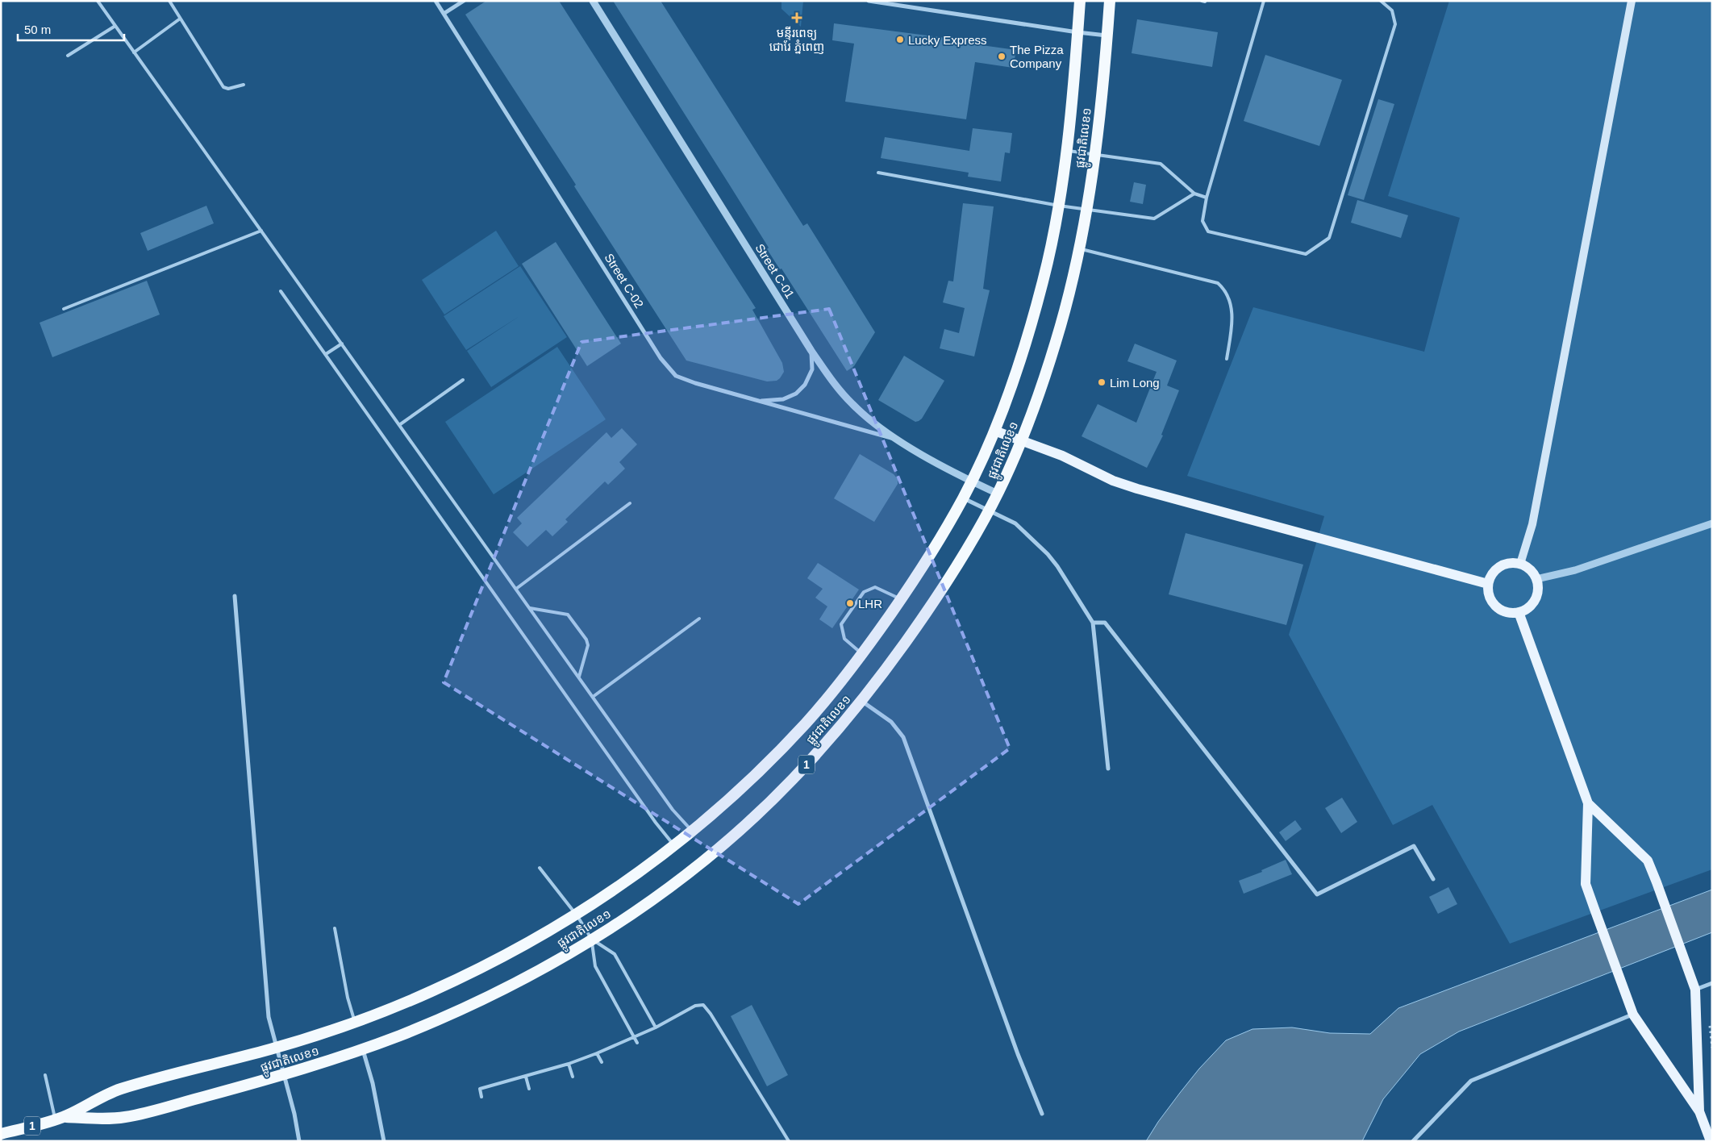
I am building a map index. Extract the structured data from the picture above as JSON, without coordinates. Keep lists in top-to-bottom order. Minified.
{"streets":{"highway":["ផ្លូវជាតិលេខ១","1"],"street":["Street C-01","Street C-02"]},"crossings":[["ផ្លូវជាតិលេខ១","Street C-01"],["Street C-01","Street C-02"]],"places":{"health":["មន្ទីរពេទ្យ ជោរែ ភ្នំពេញ"],"other":["Lucky Express","The Pizza Company","Lim Long","LHR"]},"scale_bar":"50 m"}
